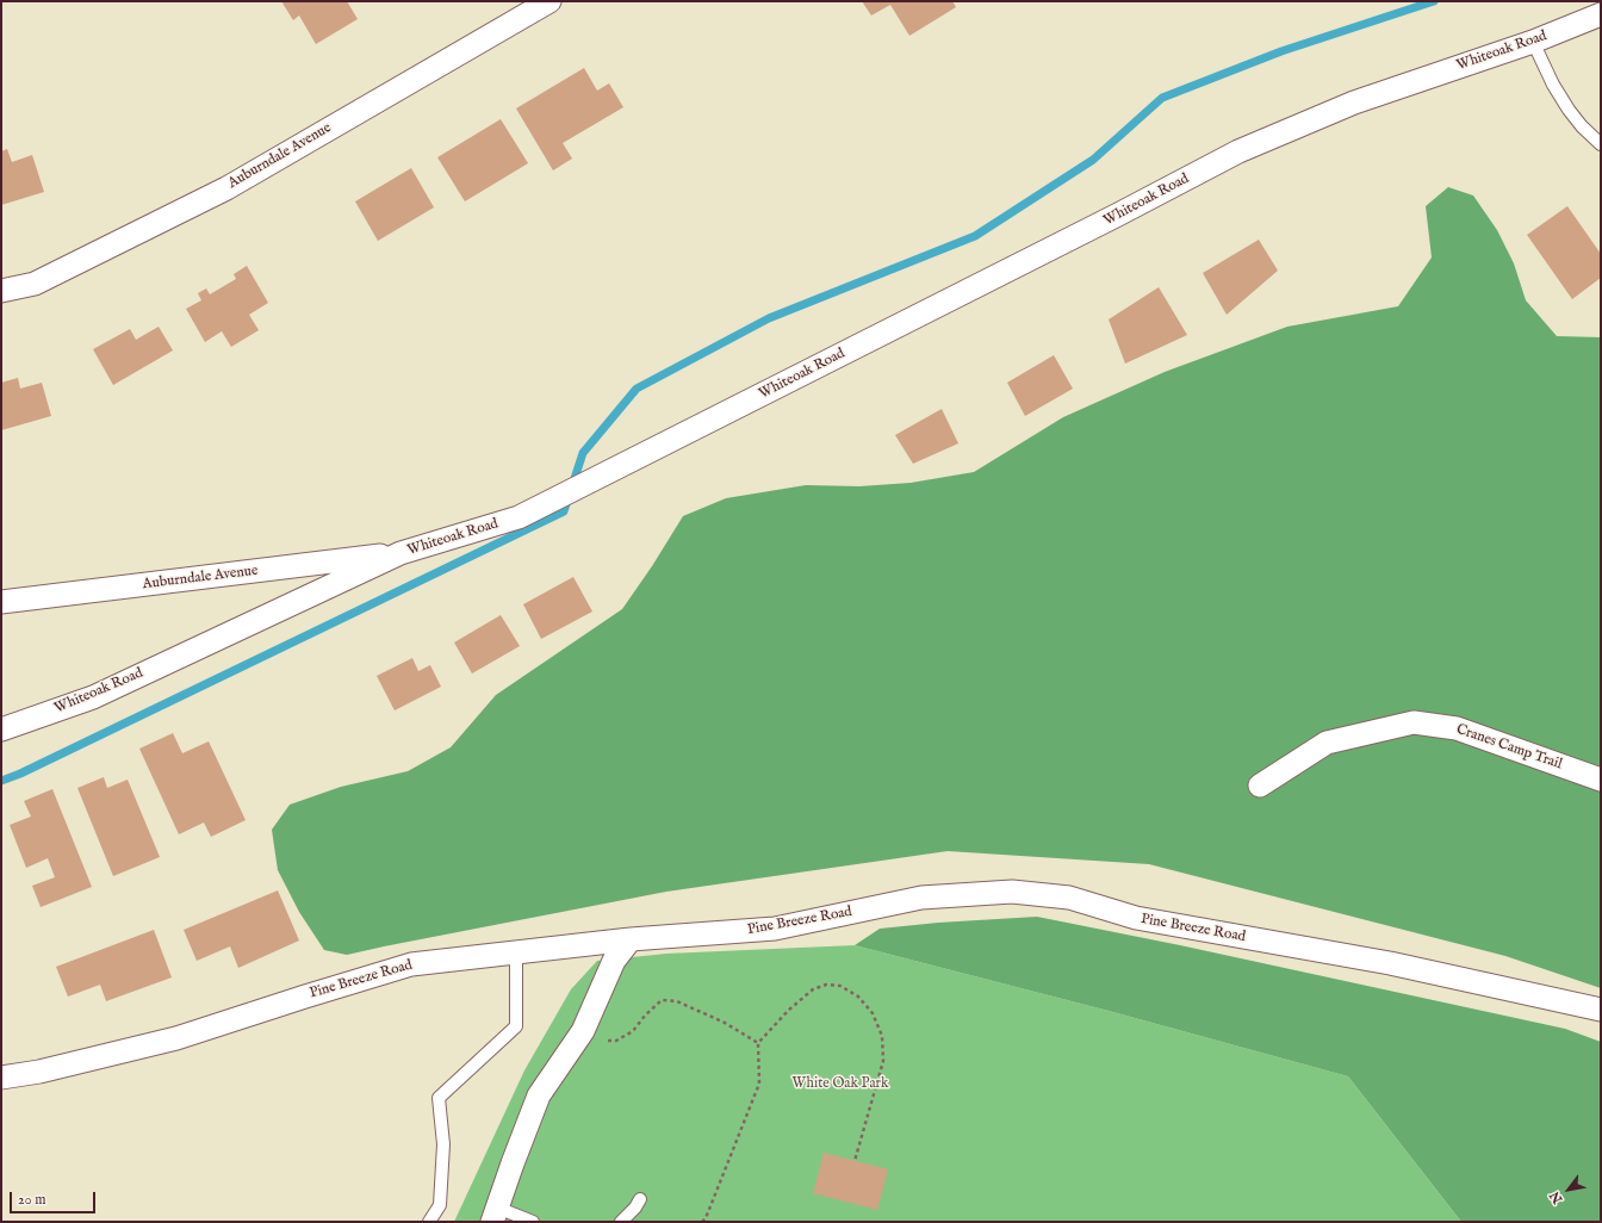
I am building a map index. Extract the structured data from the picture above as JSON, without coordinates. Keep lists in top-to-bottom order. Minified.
{"streets":{"street":["Whiteoak Road","Auburndale Avenue","Cranes Camp Trail","Pine Breeze Road"]},"crossings":[["Whiteoak Road","Auburndale Avenue"]],"parks":["White Oak Park"],"scale_bar":"20 m","north":"bottom left"}
